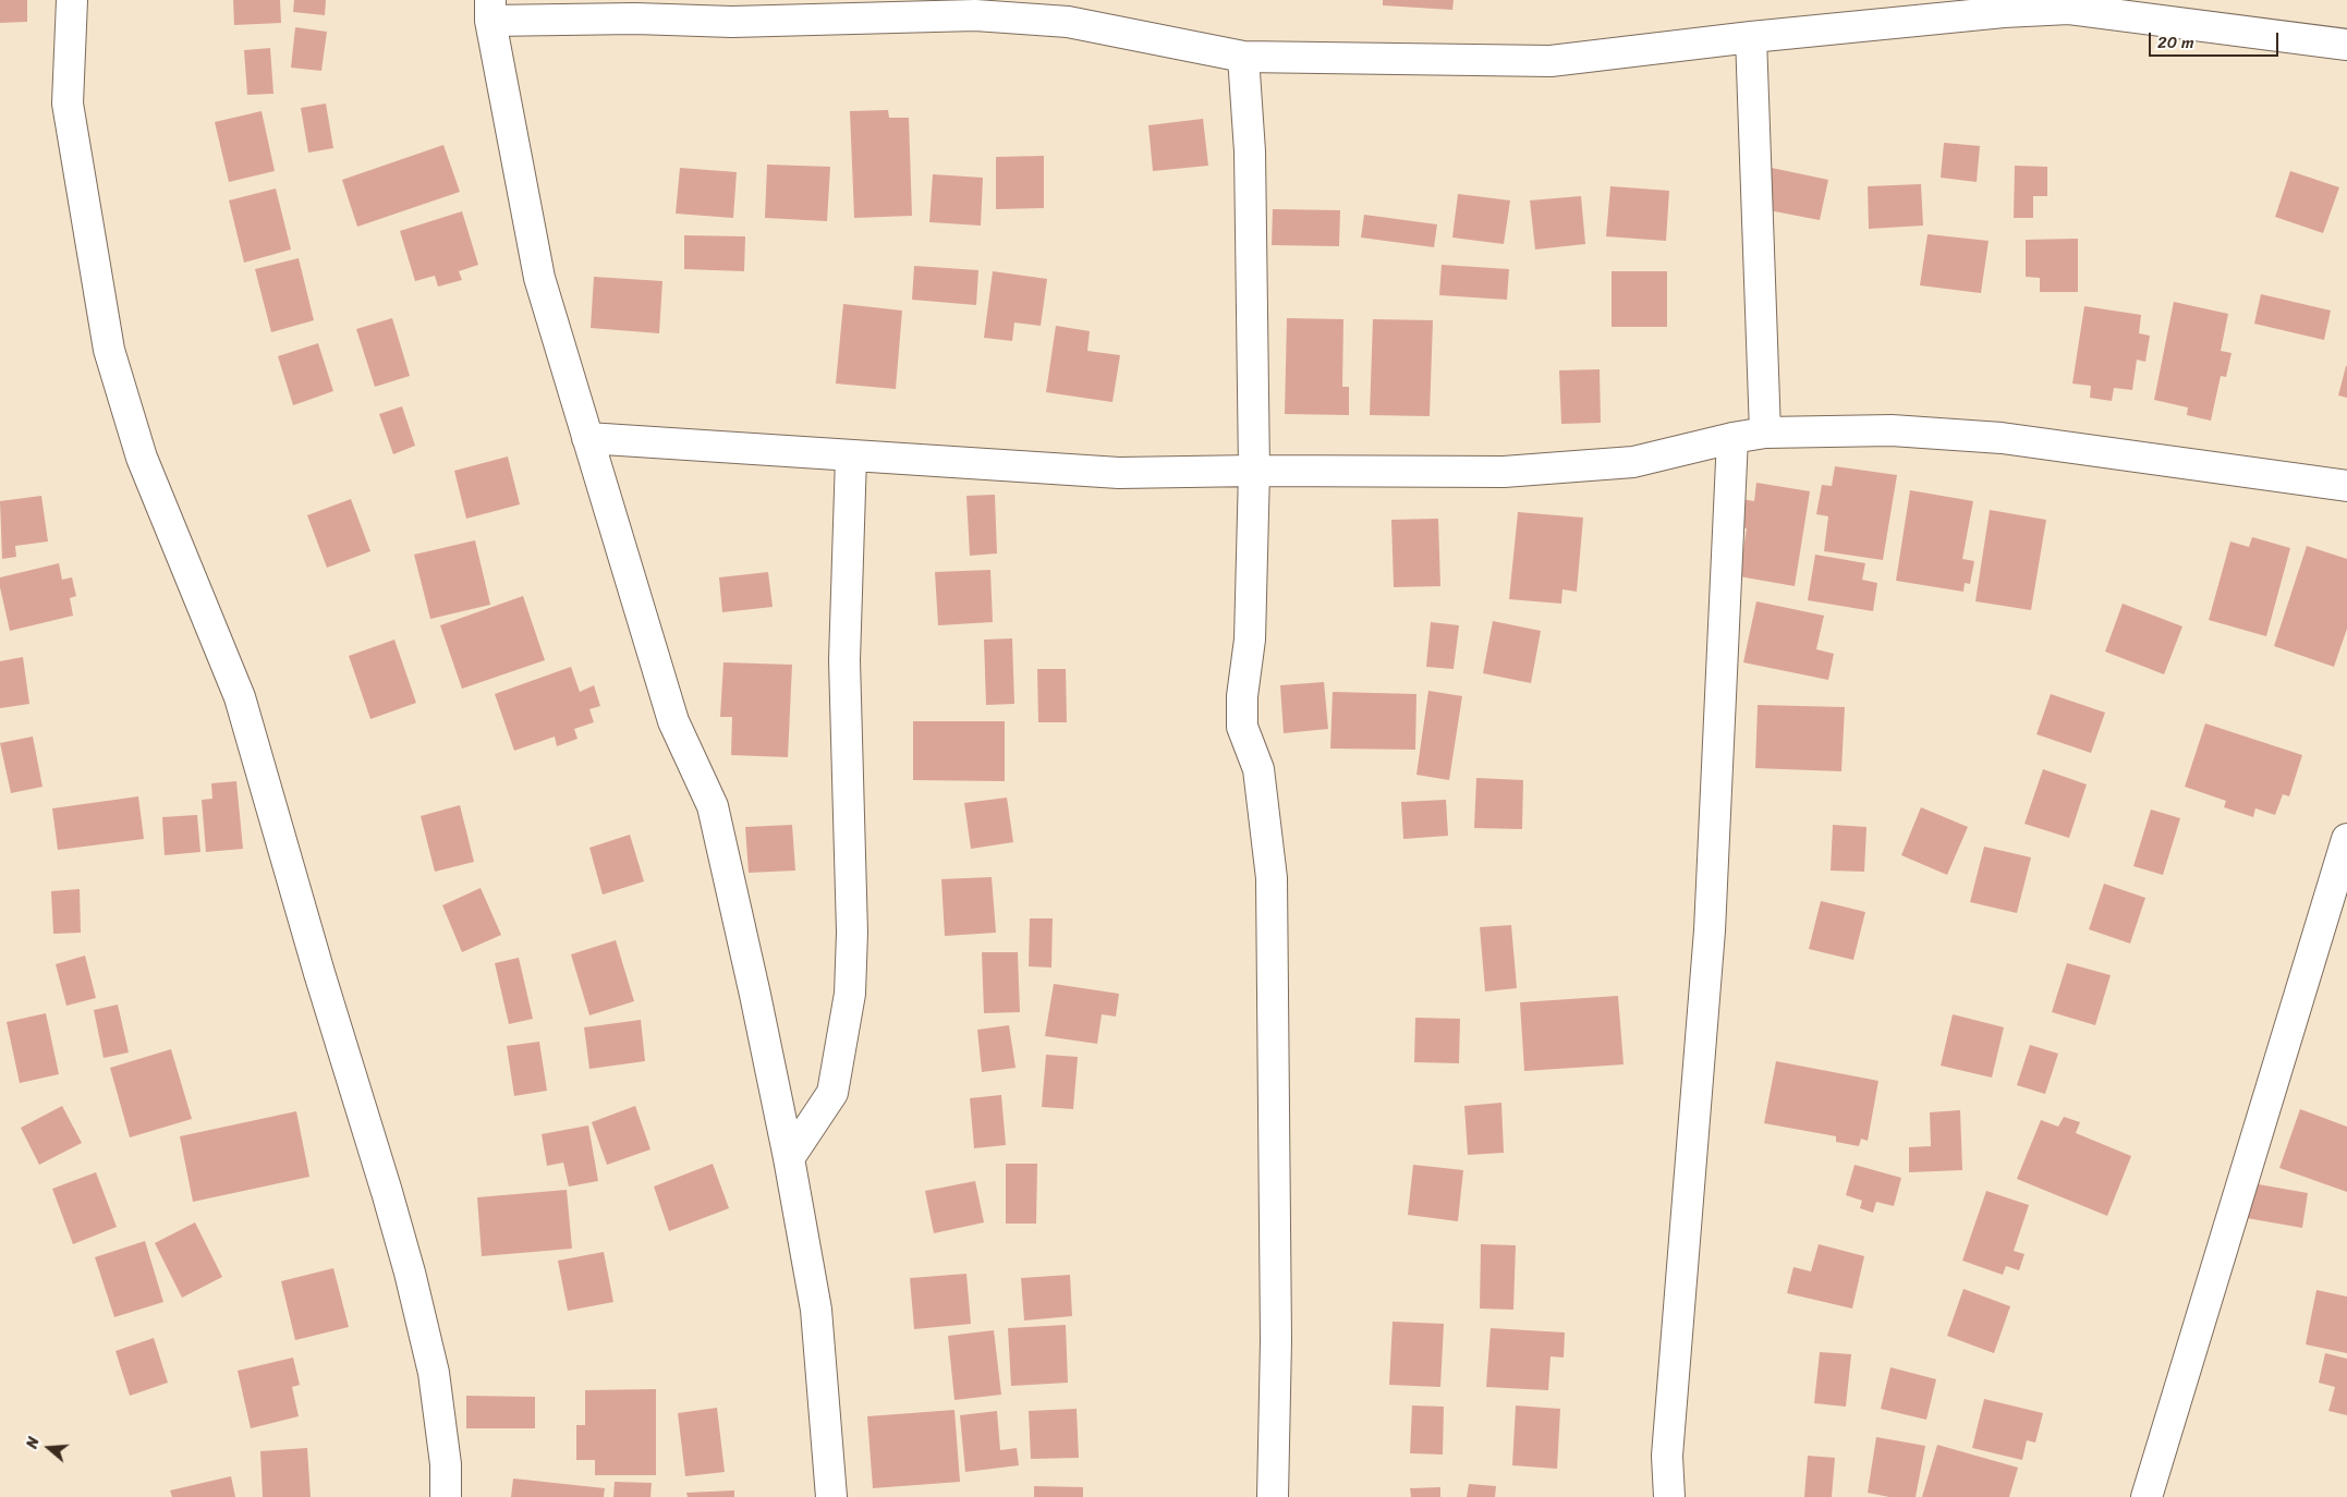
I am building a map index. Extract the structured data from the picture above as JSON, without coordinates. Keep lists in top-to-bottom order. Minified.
{"scale_bar":"20 m","north":"left"}
